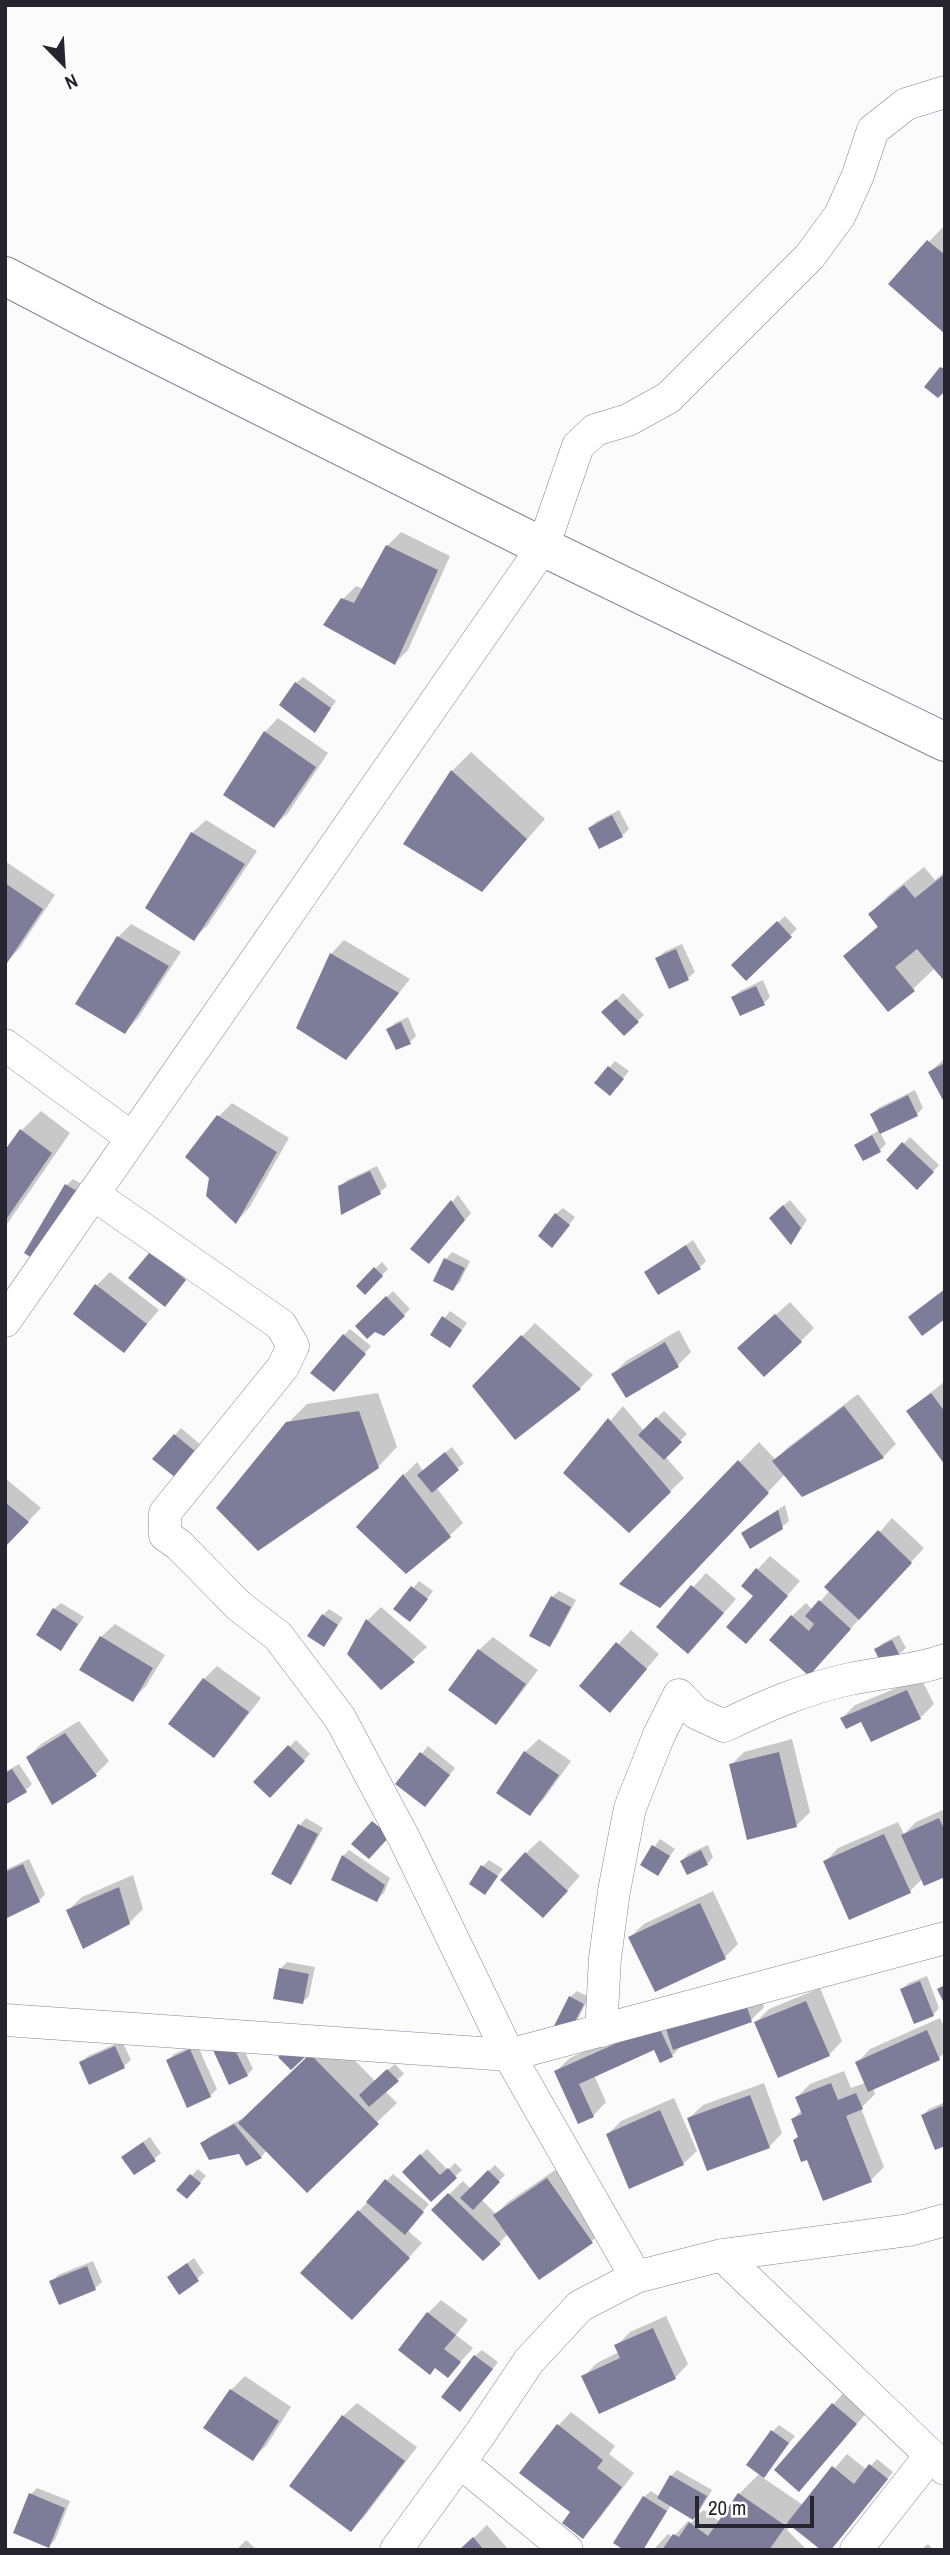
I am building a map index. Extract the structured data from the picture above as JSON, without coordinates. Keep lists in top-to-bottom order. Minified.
{"scale_bar":"20 m","north":"bottom right"}
